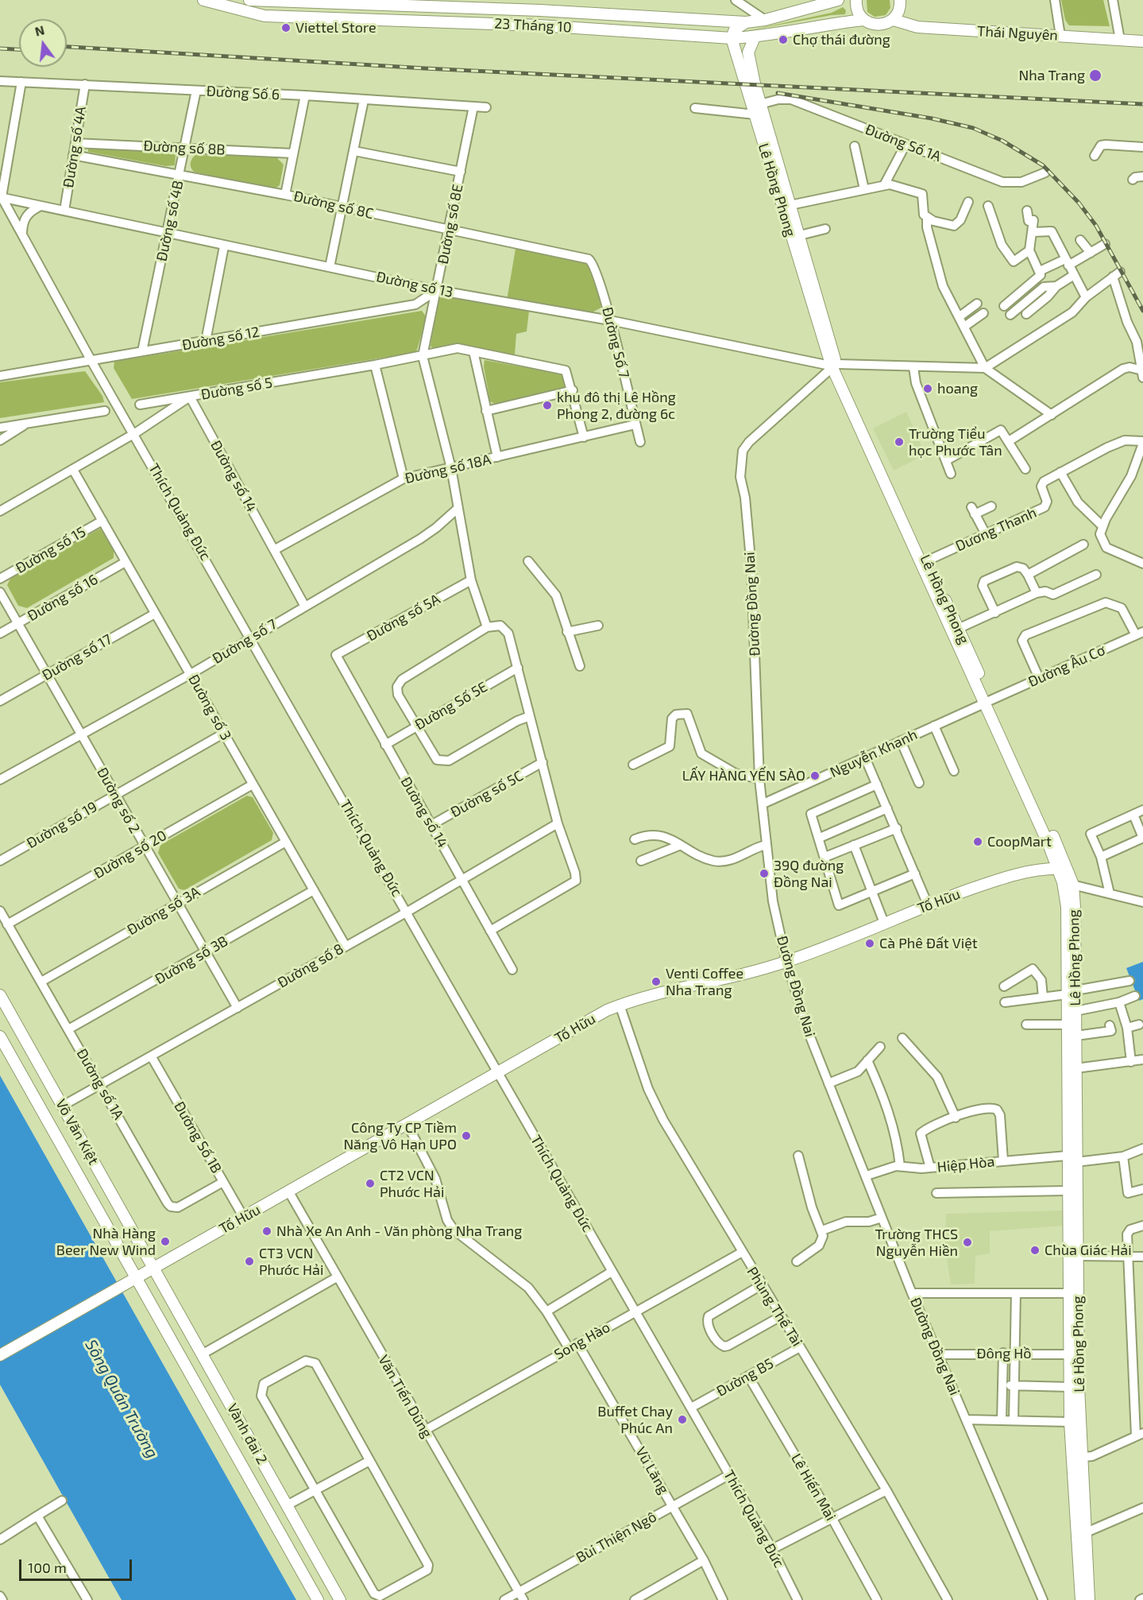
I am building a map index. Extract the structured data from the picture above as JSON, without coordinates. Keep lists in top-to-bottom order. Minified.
{"streets":{"main road":["23 Tháng 10","Thái Nguyên","Lê Hồng Phong","Tố Hữu","Võ Văn Kiệt","Vành đai 2"],"street":["Đường Số 6","Đường Số 1A","Đường số 4A","Đường số 8B","Đường số 8C","Đường số 4B","Đường số 8E","Đường số 13","Đường số 12","Đường Số 7","Đường số 5","Đường số 18A","Đường số 14","Thích Quảng Đức","Dương Thanh","Đường số 15","Đường số 16","Đường Đồng Nai","Đường số 5A","Đường số 7","Đường số 17","Đường Âu Cơ","Đường Số 5E","Đường số 3","Nguyễn Khanh","Đường số 5C","Đường số 2","Đường số 19","Đường số 20","Đường số 3A","Đường số 3B","Đường số 8","Đường số 1A","Đường Số 1B","Hiệp Hòa","Phùng Thế Tài","Song Hào","Đông Hồ","Đường B5","Văn Tiến Dũng","Vũ Lăng","Lê Hiến Mai","Bùi Thiện Ngô"]},"crossings":[["23 Tháng 10","Thái Nguyên"],["23 Tháng 10","Lê Hồng Phong"],["Đường Số 6","Đường số 4A"],["Đường Số 6","Đường số 4B"],["Đường Số 6","Đường số 8E"],["Đường Số 1A","Lê Hồng Phong"],["Đường số 4A","Đường số 8B"],["Đường số 4A","Đường số 8C"],["Đường số 4A","Đường số 13"],["Đường số 8B","Đường số 4B"],["Lê Hồng Phong","Đường số 13"],["Lê Hồng Phong","Dương Thanh"],["Lê Hồng Phong","Đường Đồng Nai"],["Lê Hồng Phong","Đường Âu Cơ"],["Lê Hồng Phong","Nguyễn Khanh"],["Lê Hồng Phong","Tố Hữu"],["Lê Hồng Phong","Hiệp Hòa"],["Lê Hồng Phong","Đông Hồ"],["Đường số 8C","Đường số 4B"],["Đường số 8C","Đường số 8E"],["Đường số 8C","Đường Số 7"],["Đường số 4B","Đường số 13"],["Đường số 4B","Đường số 12"],["Đường số 8E","Đường số 13"],["Đường số 8E","Đường số 12"],["Đường số 8E","Đường số 5"],["Đường số 8E","Đường số 18A"],["Đường số 8E","Đường số 5A"],["Đường số 8E","Đường số 7"],["Đường số 13","Đường số 12"],["Đường số 13","Đường Số 7"],["Đường số 13","Thích Quảng Đức"],["Đường số 13","Đường Đồng Nai"],["Đường số 12","Thích Quảng Đức"],["Đường Số 7","Đường số 18A"],["Đường số 5","Đường số 14"],["Đường số 5","Thích Quảng Đức"],["Đường số 5","Đường số 3"],["Đường số 18A","Đường số 14"],["Đường số 14","Đường số 5A"],["Đường số 14","Đường số 7"],["Đường số 14","Đường Số 5E"],["Đường số 14","Đường số 5C"],["Đường số 14","Đường số 8"],["Thích Quảng Đức","Đường số 7"],["Thích Quảng Đức","Tố Hữu"],["Thích Quảng Đức","Đường số 8"],["Thích Quảng Đức","Song Hào"],["Thích Quảng Đức","Đường B5"],["Thích Quảng Đức","Bùi Thiện Ngô"],["Đường số 15","Đường số 3"],["Đường số 16","Đường số 3"],["Đường số 16","Đường số 2"],["Đường Đồng Nai","Nguyễn Khanh"],["Đường Đồng Nai","Tố Hữu"],["Đường Đồng Nai","Hiệp Hòa"],["Đường Đồng Nai","Đông Hồ"],["Đường số 7","Đường số 3"],["Đường số 7","Đường số 2"],["Đường số 17","Đường số 3"],["Đường số 17","Đường số 2"],["Đường Âu Cơ","Nguyễn Khanh"],["Đường số 3","Đường số 19"],["Đường số 3","Đường số 20"],["Đường số 3","Đường số 3A"],["Đường số 3","Đường số 3B"],["Đường số 3","Đường số 8"],["Đường số 2","Đường số 19"],["Đường số 2","Đường số 20"],["Đường số 2","Đường số 3A"],["Đường số 2","Đường số 3B"],["Đường số 2","Đường số 8"],["Đường số 20","Đường số 1A"],["Tố Hữu","Võ Văn Kiệt"],["Tố Hữu","Đường Số 1B"],["Tố Hữu","Phùng Thế Tài"],["Tố Hữu","Văn Tiến Dũng"],["Tố Hữu","Vành đai 2"],["Đường số 3A","Đường số 1A"],["Đường số 3B","Đường số 1A"],["Đường số 8","Đường số 1A"],["Đường số 8","Võ Văn Kiệt"],["Đường số 8","Đường Số 1B"],["Đường số 1A","Đường Số 1B"],["Võ Văn Kiệt","Vành đai 2"],["Phùng Thế Tài","Song Hào"],["Phùng Thế Tài","Đường B5"],["Song Hào","Văn Tiến Dũng"],["Song Hào","Vũ Lăng"],["Đường B5","Lê Hiến Mai"],["Văn Tiến Dũng","Bùi Thiện Ngô"],["Vũ Lăng","Bùi Thiện Ngô"]],"water":["Sông Quán Trường"],"places":["Viettel Store","Chợ thái đường","Nha Trang","hoang","khu đô thị Lê Hồng Phong 2, đường 6c","Trường Tiểu học Phước Tân","LẤY HÀNG YẾN SÀO","CoopMart","39Q đường Đồng Nai","Cà Phê Đất Việt","Venti Coffee Nha Trang","Công Ty CP Tiềm Năng Vô Hạn UPO","CT2 VCN Phước Hải","Nhà Xe An Anh - Văn phòng Nha Trang","Nhà Hàng Beer New Wind","Trường THCS Nguyễn Hiền","Chùa Giác Hải","CT3 VCN Phước Hải","Buffet Chay Phúc An"],"scale_bar":"100 m","north":"top"}
